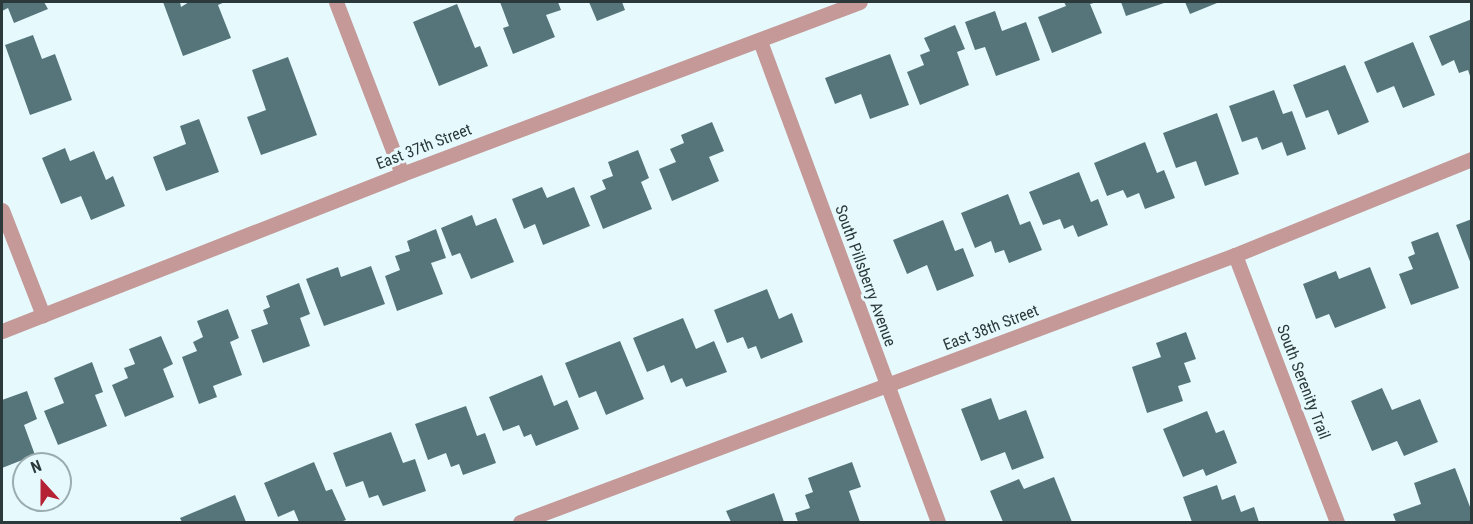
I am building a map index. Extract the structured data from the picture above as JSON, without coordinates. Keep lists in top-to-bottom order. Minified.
{"streets":{"street":["East 37th Street","South Pillsberry Avenue","East 38th Street","South Serenity Trail"]},"crossings":[["East 37th Street","South Pillsberry Avenue"],["South Pillsberry Avenue","East 38th Street"],["East 38th Street","South Serenity Trail"]],"north":"top"}
